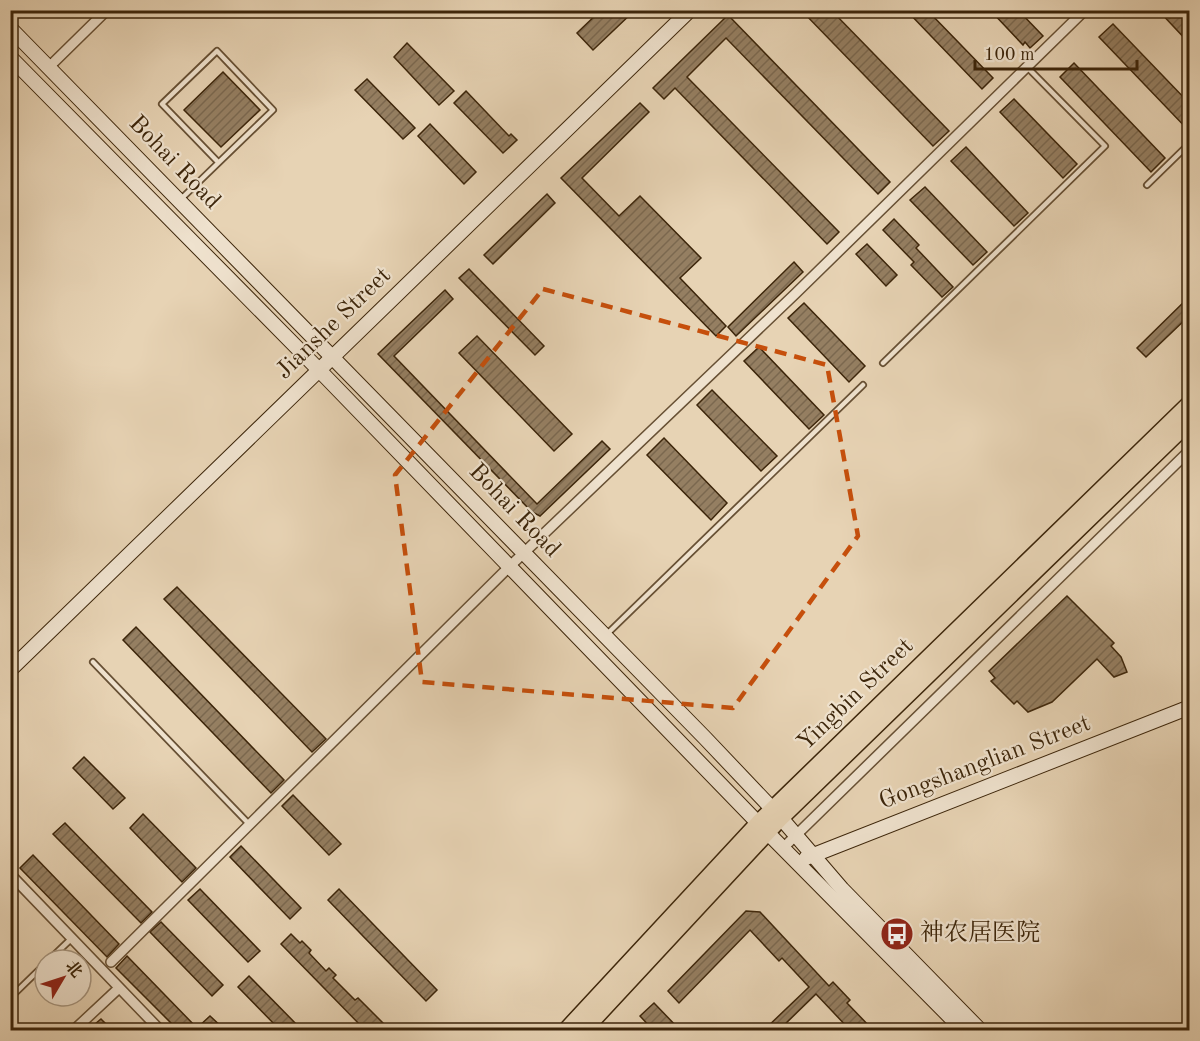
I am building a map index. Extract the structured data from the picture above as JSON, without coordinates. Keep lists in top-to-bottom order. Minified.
{"streets":{"main road":["Bohai Road","Jianshe Street","Yingbin Street","Gongshanglian Street"]},"crossings":[["Bohai Road","Jianshe Street"],["Bohai Road","Yingbin Street"],["Bohai Road","Gongshanglian Street"]],"places":{"bus stop":["神农居医院"]},"scale_bar":"100 m","north":"top right"}
